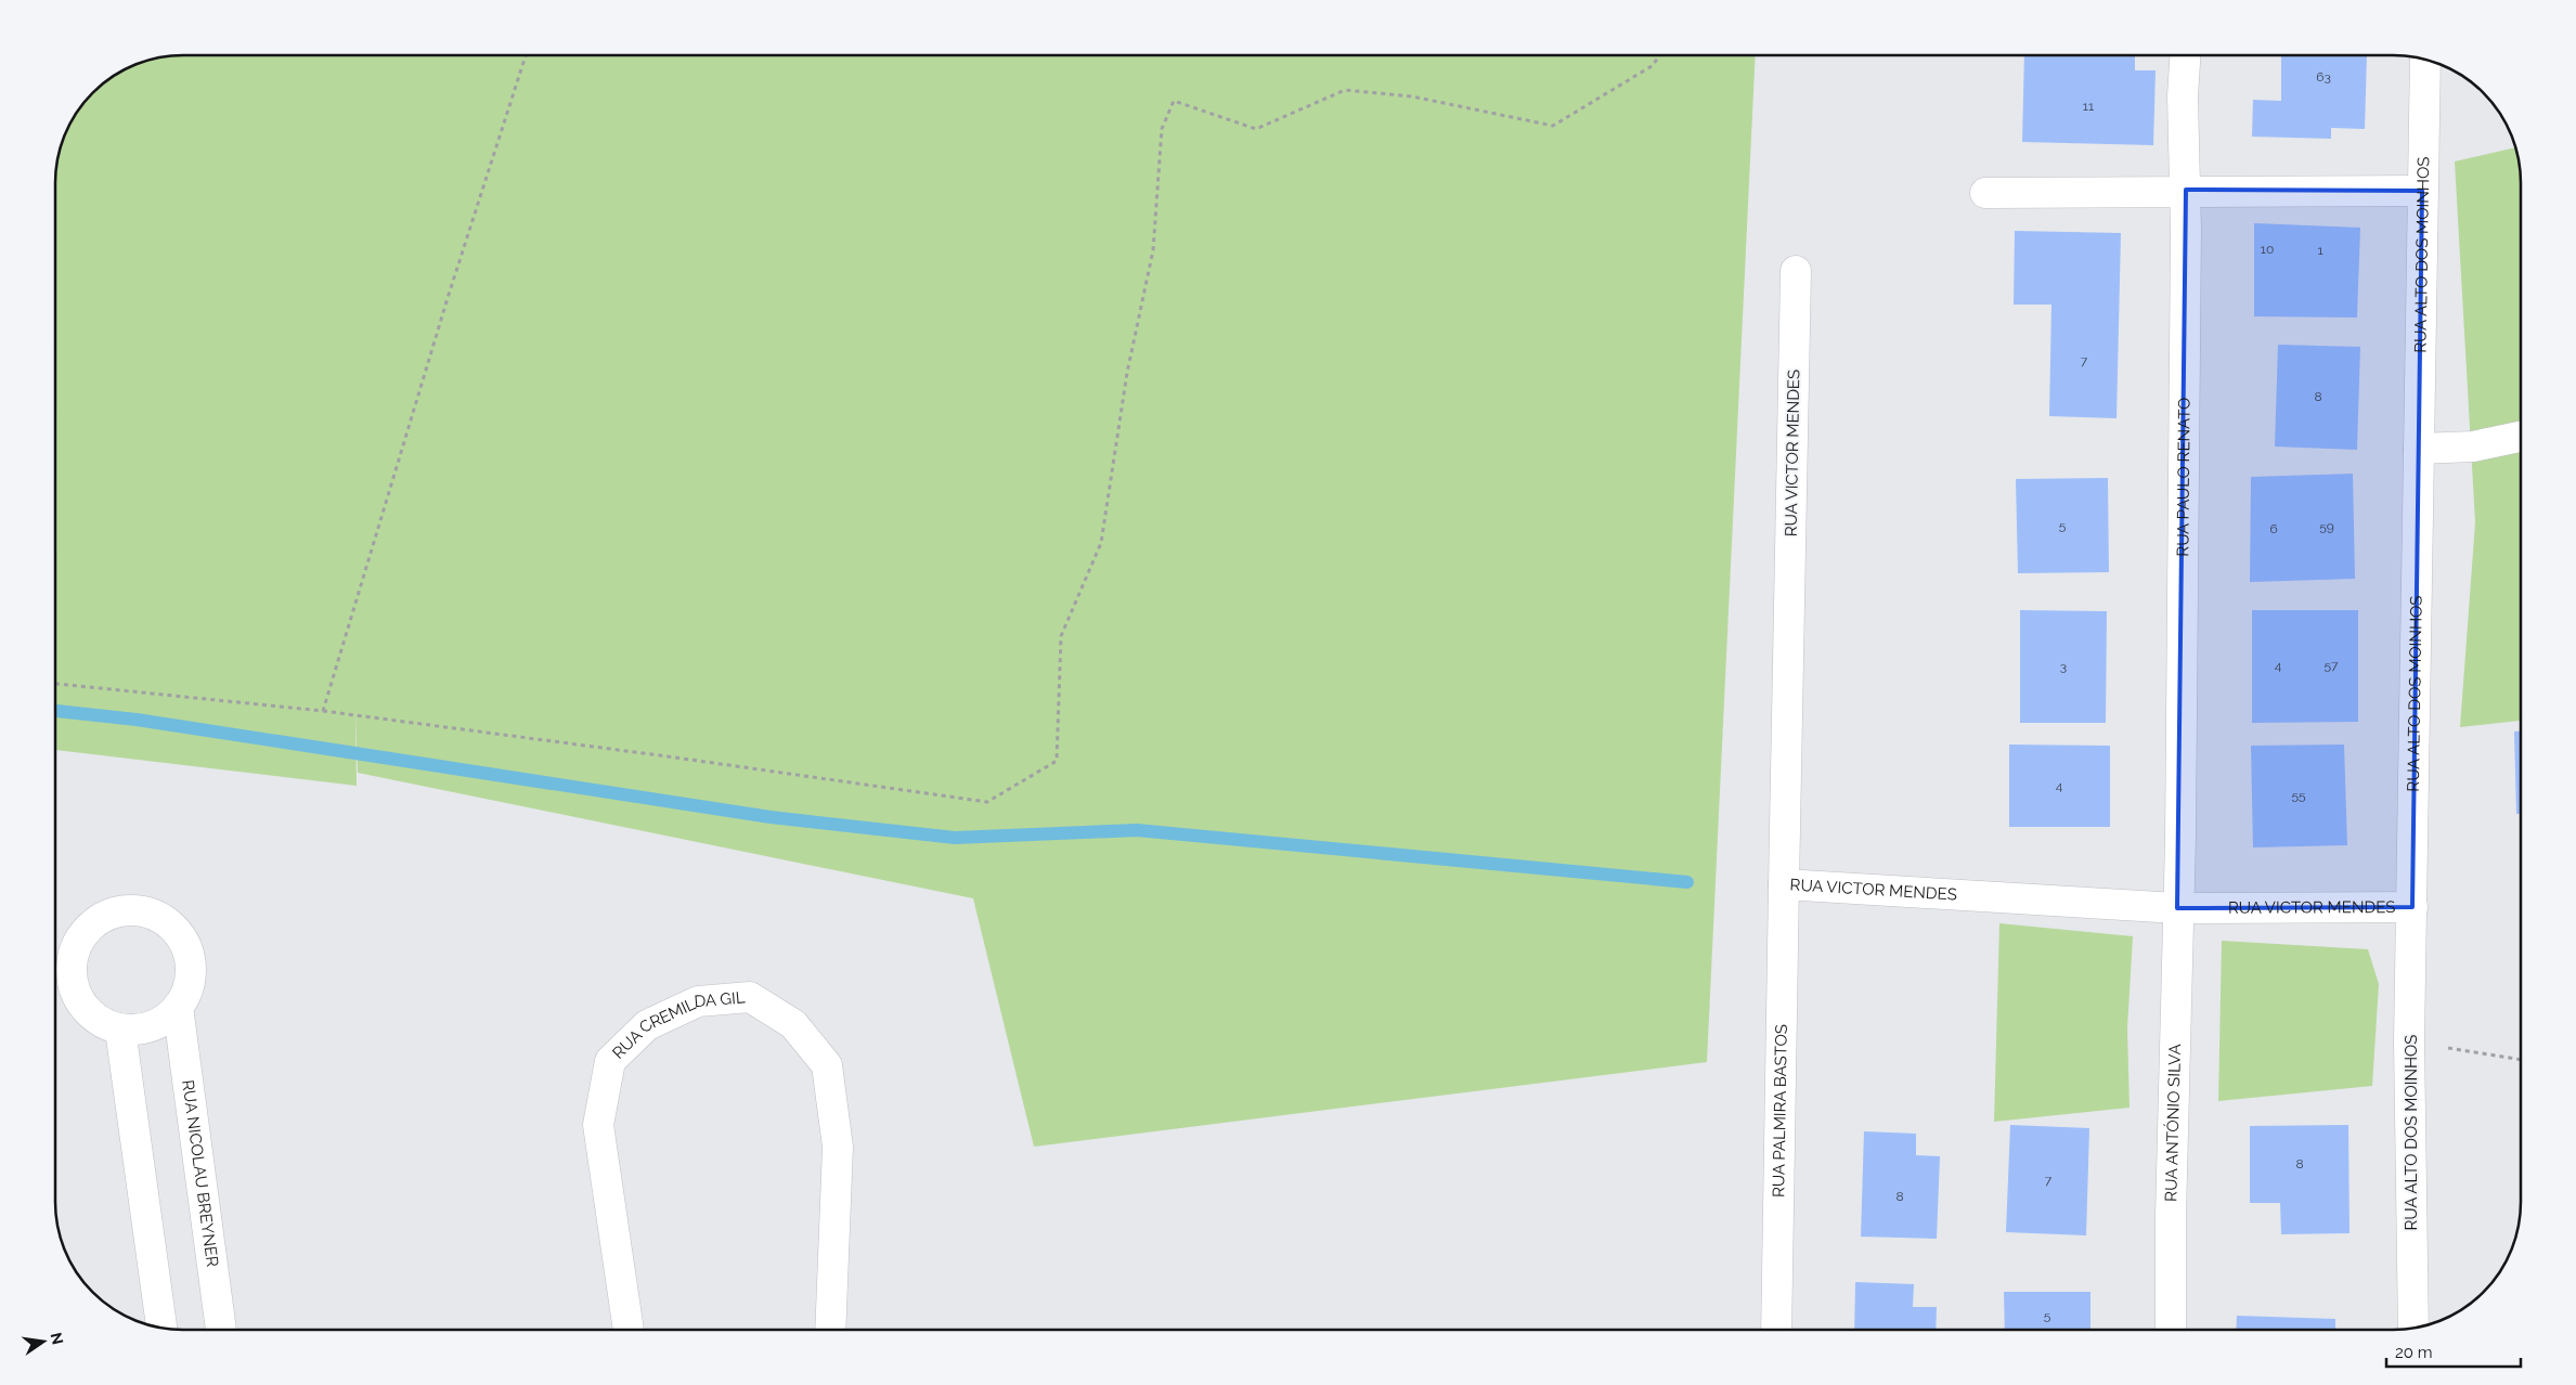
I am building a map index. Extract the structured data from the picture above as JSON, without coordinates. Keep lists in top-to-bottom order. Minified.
{"streets":{"street":["RUA ALTO DOS MOINHOS","RUA VICTOR MENDES","RUA PAULO RENATO","RUA CREMILDA GIL","RUA PALMIRA BASTOS","RUA ANTÓNIO SILVA","RUA NICOLAU BREYNER"]},"crossings":[["RUA ALTO DOS MOINHOS","RUA VICTOR MENDES"],["RUA VICTOR MENDES","RUA PAULO RENATO"],["RUA VICTOR MENDES","RUA PALMIRA BASTOS"],["RUA VICTOR MENDES","RUA ANTÓNIO SILVA"],["RUA PAULO RENATO","RUA ANTÓNIO SILVA"]],"house_numbers":["63","11","10","1","7","8","5","59","6","4","57","3","4","55","8","7","8","5"],"scale_bar":"20 m","north":"right"}
